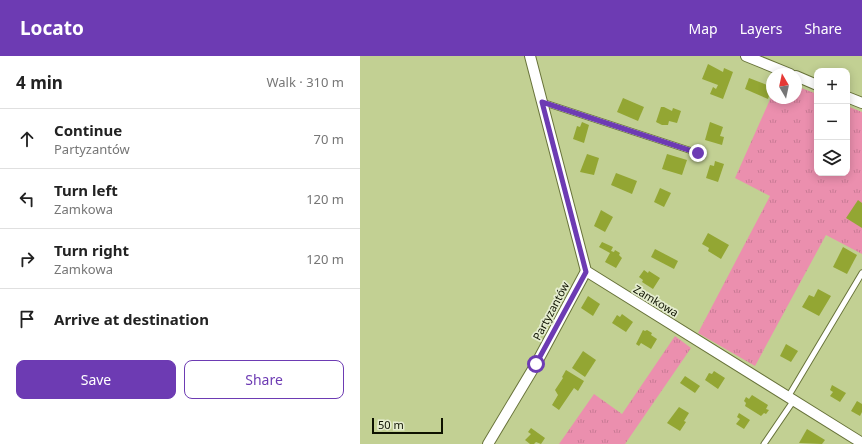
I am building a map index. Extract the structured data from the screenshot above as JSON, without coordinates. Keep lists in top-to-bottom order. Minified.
{"streets":{"street":["Zamkowa","Partyzantów"]},"crossings":[["Zamkowa","Partyzantów"]],"scale_bar":"50 m","north":"top","page":{"header":"Locato","nav":["Map","Layers","Share"],"heading":["4 min","Walk · 310 m"],"map_buttons":["+","−"],"list":[["Continue","Partyzantów","70 m"],["Turn left","Zamkowa","120 m"],["Turn right","Zamkowa","120 m"],"Arrive at destination"],"buttons":["Save","Share"],"scale":"50 m"}}
